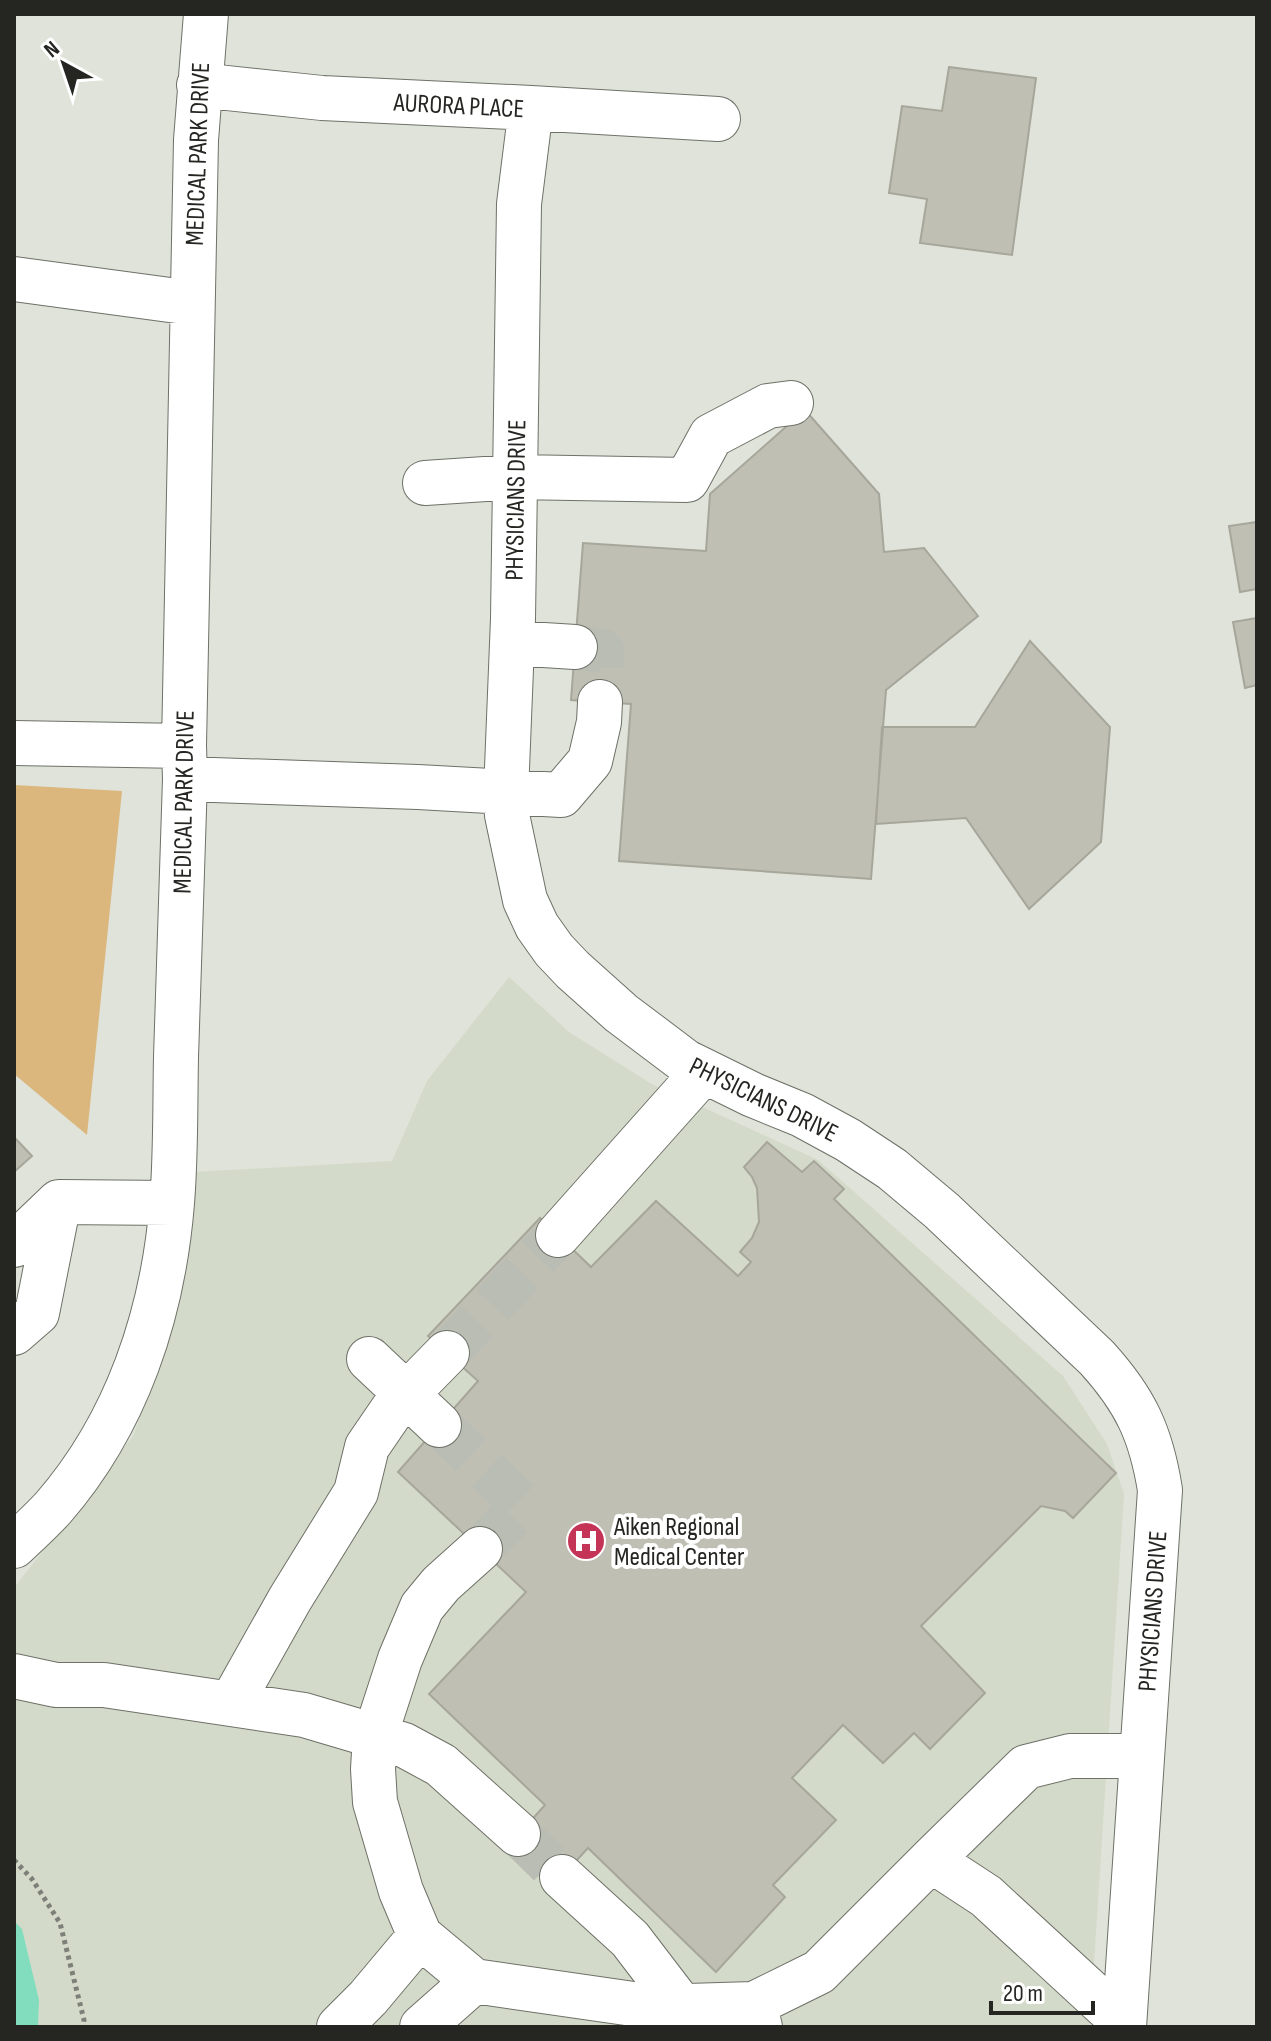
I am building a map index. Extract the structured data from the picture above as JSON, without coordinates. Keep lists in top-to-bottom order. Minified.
{"streets":{"street":["AURORA PLACE","MEDICAL PARK DRIVE","PHYSICIANS DRIVE"]},"crossings":[["AURORA PLACE","MEDICAL PARK DRIVE"],["AURORA PLACE","PHYSICIANS DRIVE"]],"places":{"hospital":["Aiken Regional Medical Center"]},"scale_bar":"20 m","north":"top left"}
